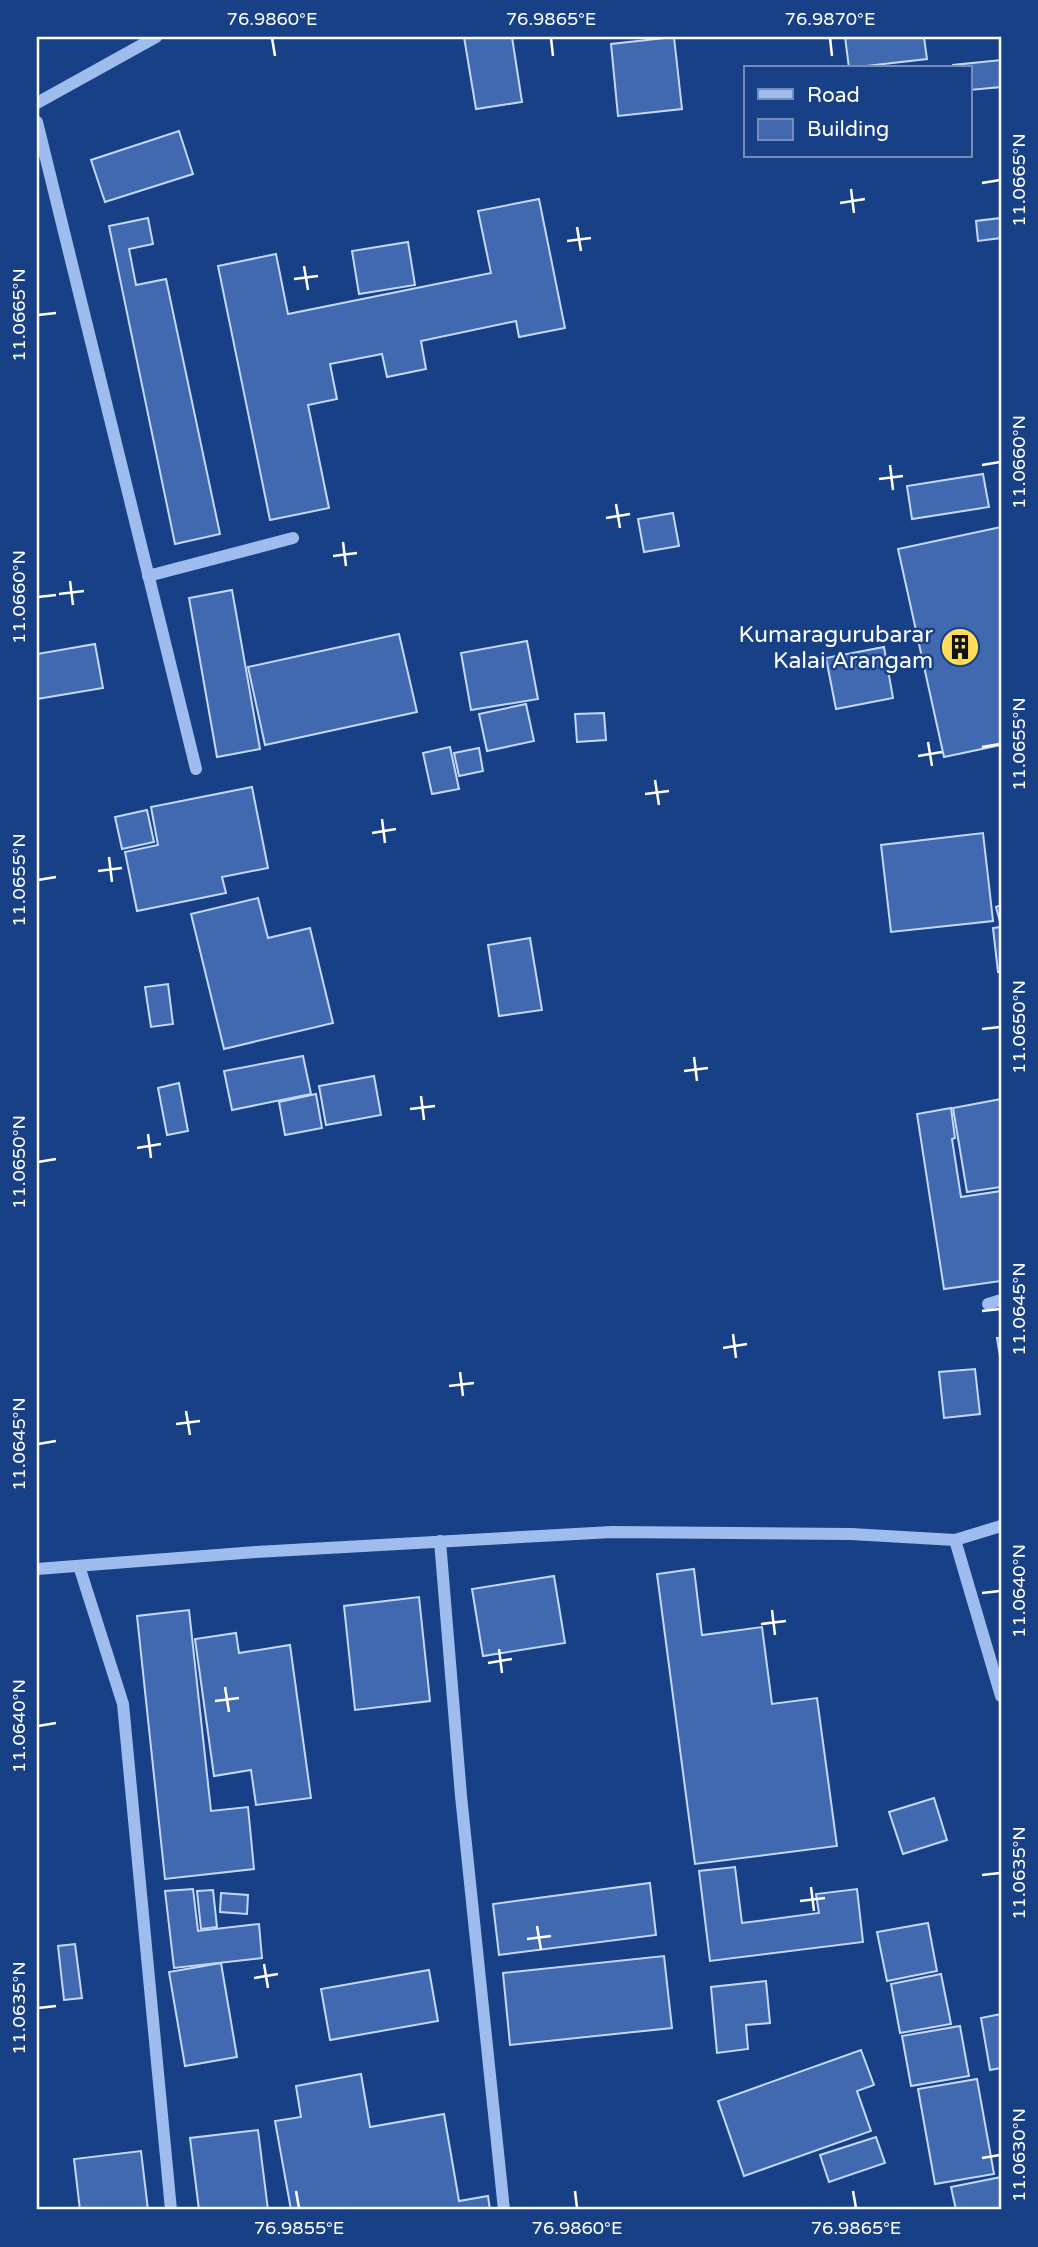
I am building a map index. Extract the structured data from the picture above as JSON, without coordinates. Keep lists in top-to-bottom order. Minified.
{"places":{"building":["Kumaragurubarar Kalai Arangam"]},"legend":["Road","Building"],"coordinates":["76.9860°E","76.9865°E","76.9870°E","11.0665°N","11.0660°N","11.0655°N","11.0650°N","11.0645°N","11.0640°N","11.0635°N","11.0630°N","76.9855°E"]}
